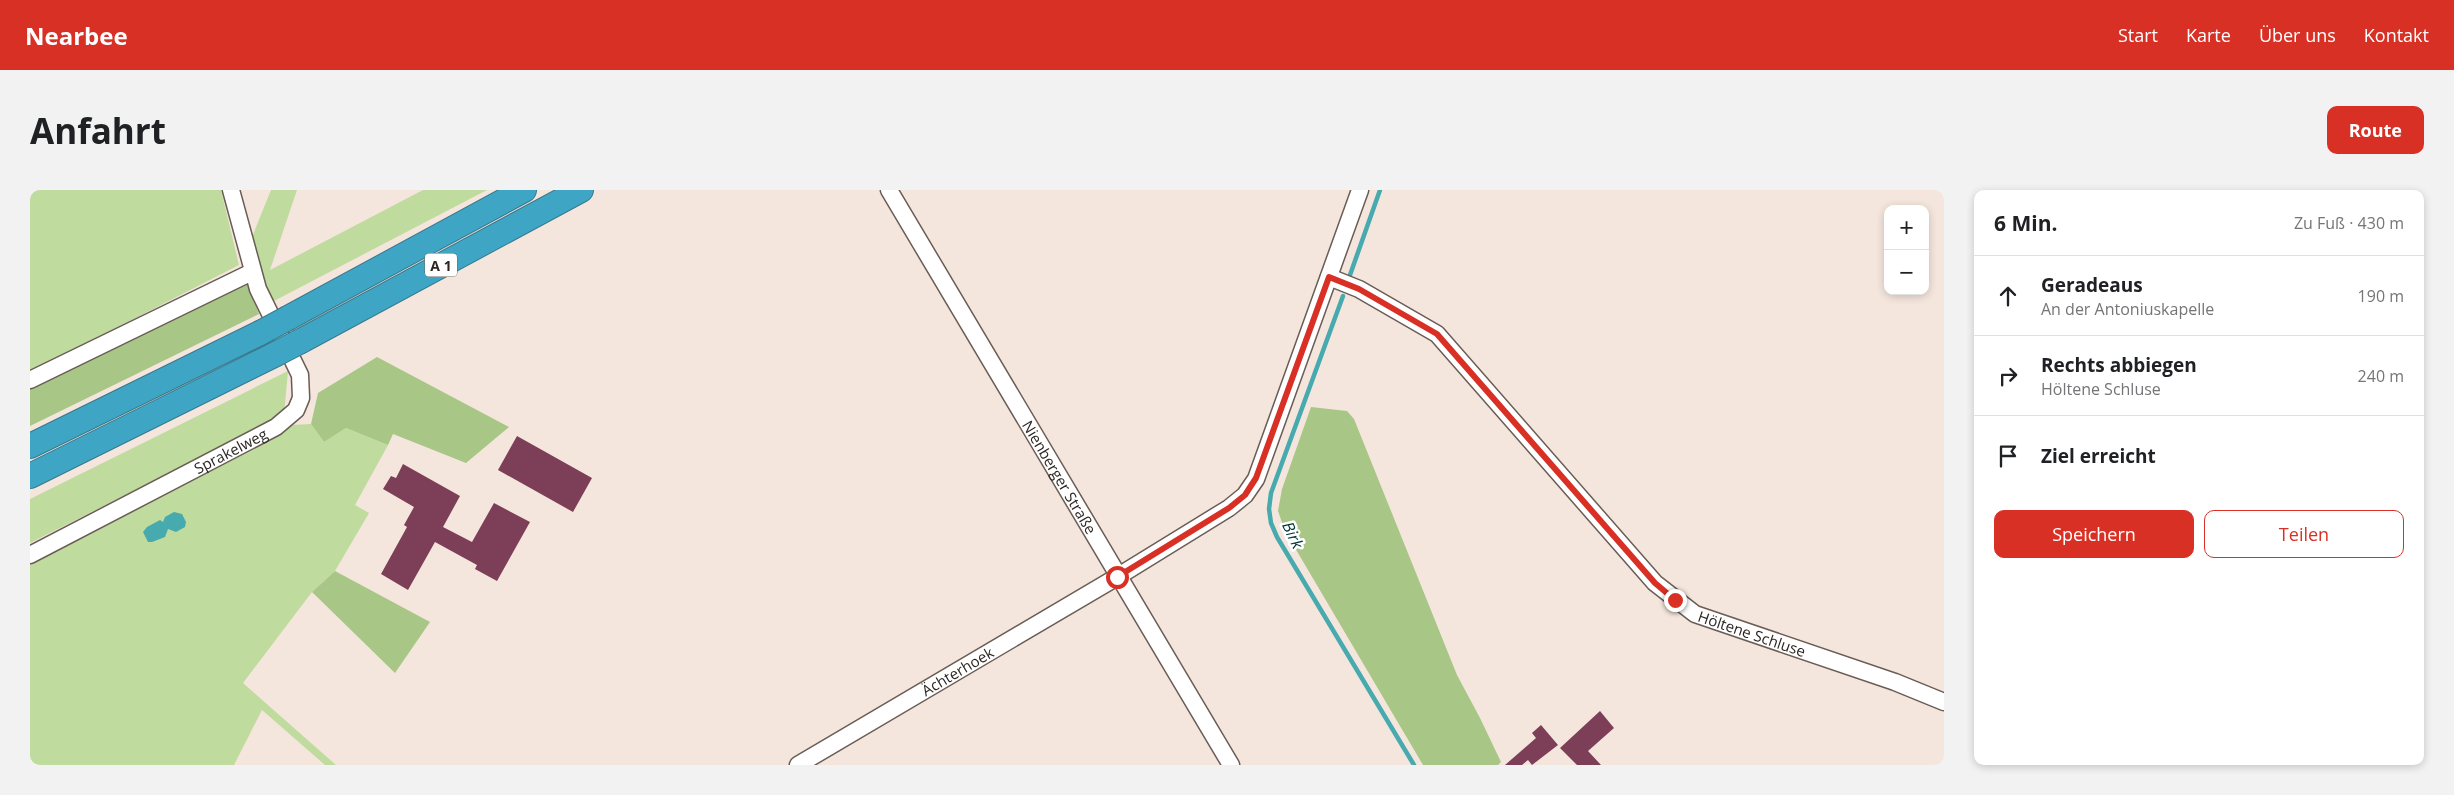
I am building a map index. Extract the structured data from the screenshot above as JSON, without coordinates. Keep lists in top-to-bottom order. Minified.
{"streets":{"highway":["A 1"],"street":["Sprakelweg","Nienberger Straße","Höltene Schluse","Ächterhoek"]},"crossings":[["Nienberger Straße","Ächterhoek"],["Höltene Schluse","Ächterhoek"]],"water":["Birk"],"page":{"header":"Nearbee","nav":["Start","Karte","Über uns","Kontakt"],"buttons":["Route",["Speichern","Teilen"]],"title":"Anfahrt","heading":["6 Min.","Zu Fuß · 430 m"],"map_buttons":["+","−"],"list":[["Geradeaus","An der Antoniuskapelle","190 m"],["Rechts abbiegen","Höltene Schluse","240 m"],"Ziel erreicht"]}}
